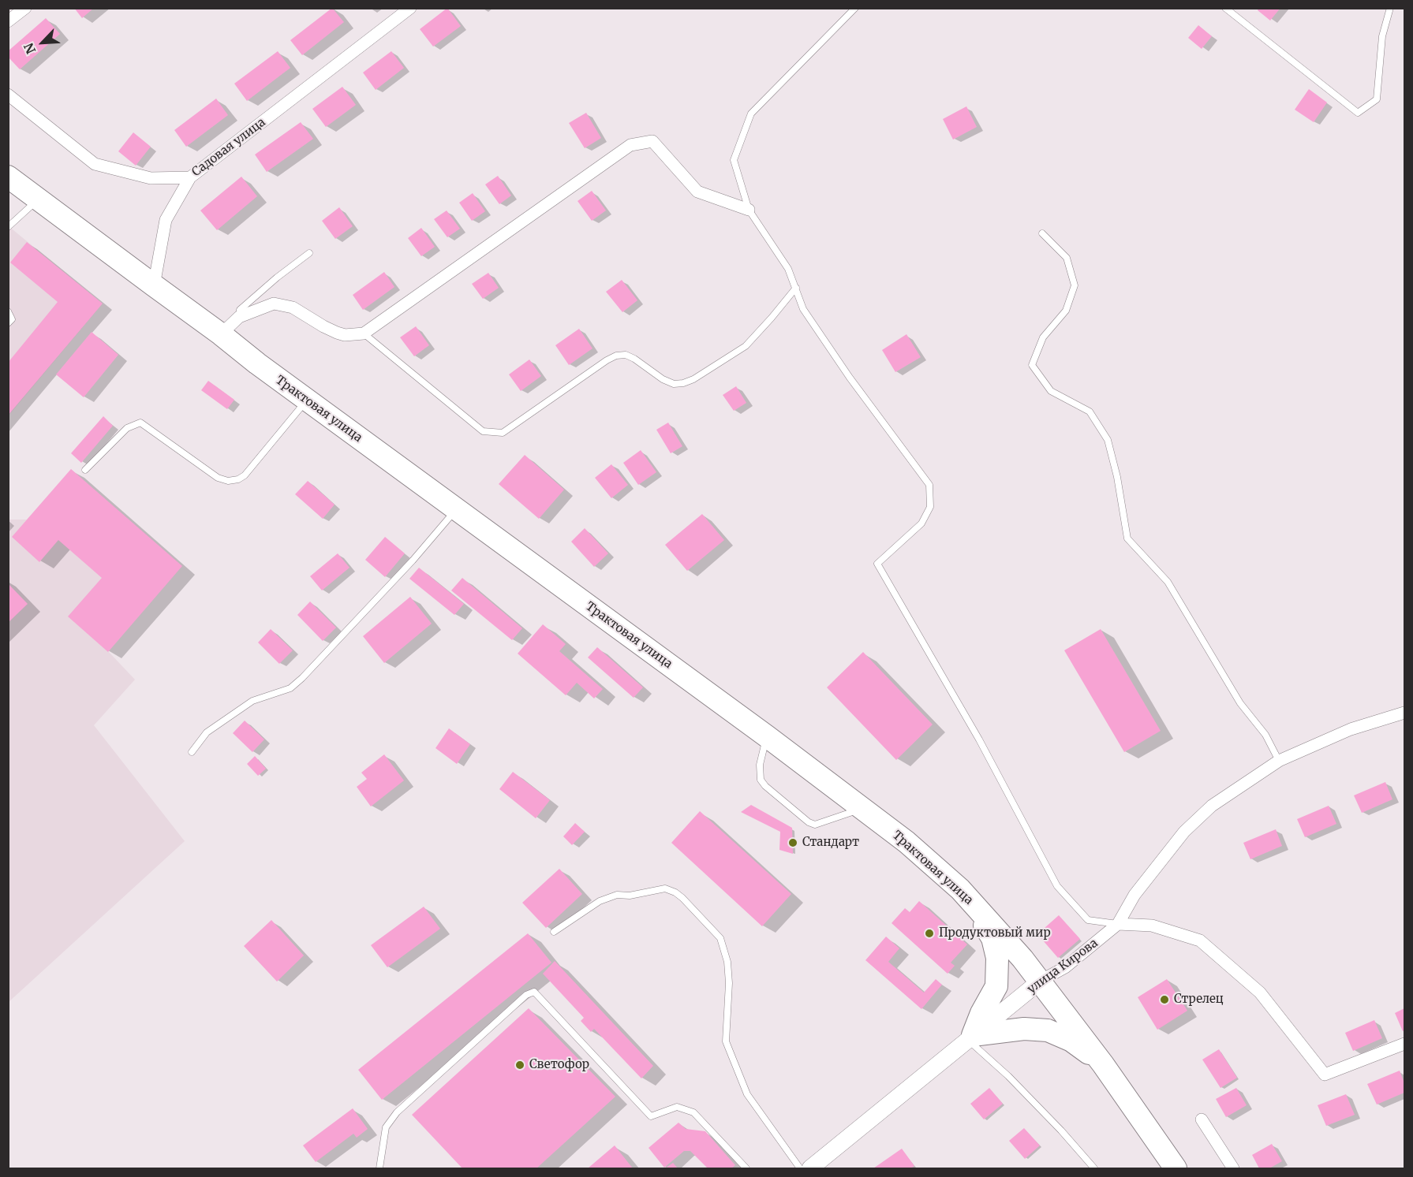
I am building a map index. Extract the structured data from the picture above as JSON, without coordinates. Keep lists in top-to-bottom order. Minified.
{"streets":{"highway":["Трактовая улица"],"street":["Садовая улица","улица Кирова"]},"crossings":[["Трактовая улица","улица Кирова"]],"places":["Стандарт","Продуктовый мир","Стрелец","Светофор"],"north":"bottom left"}
